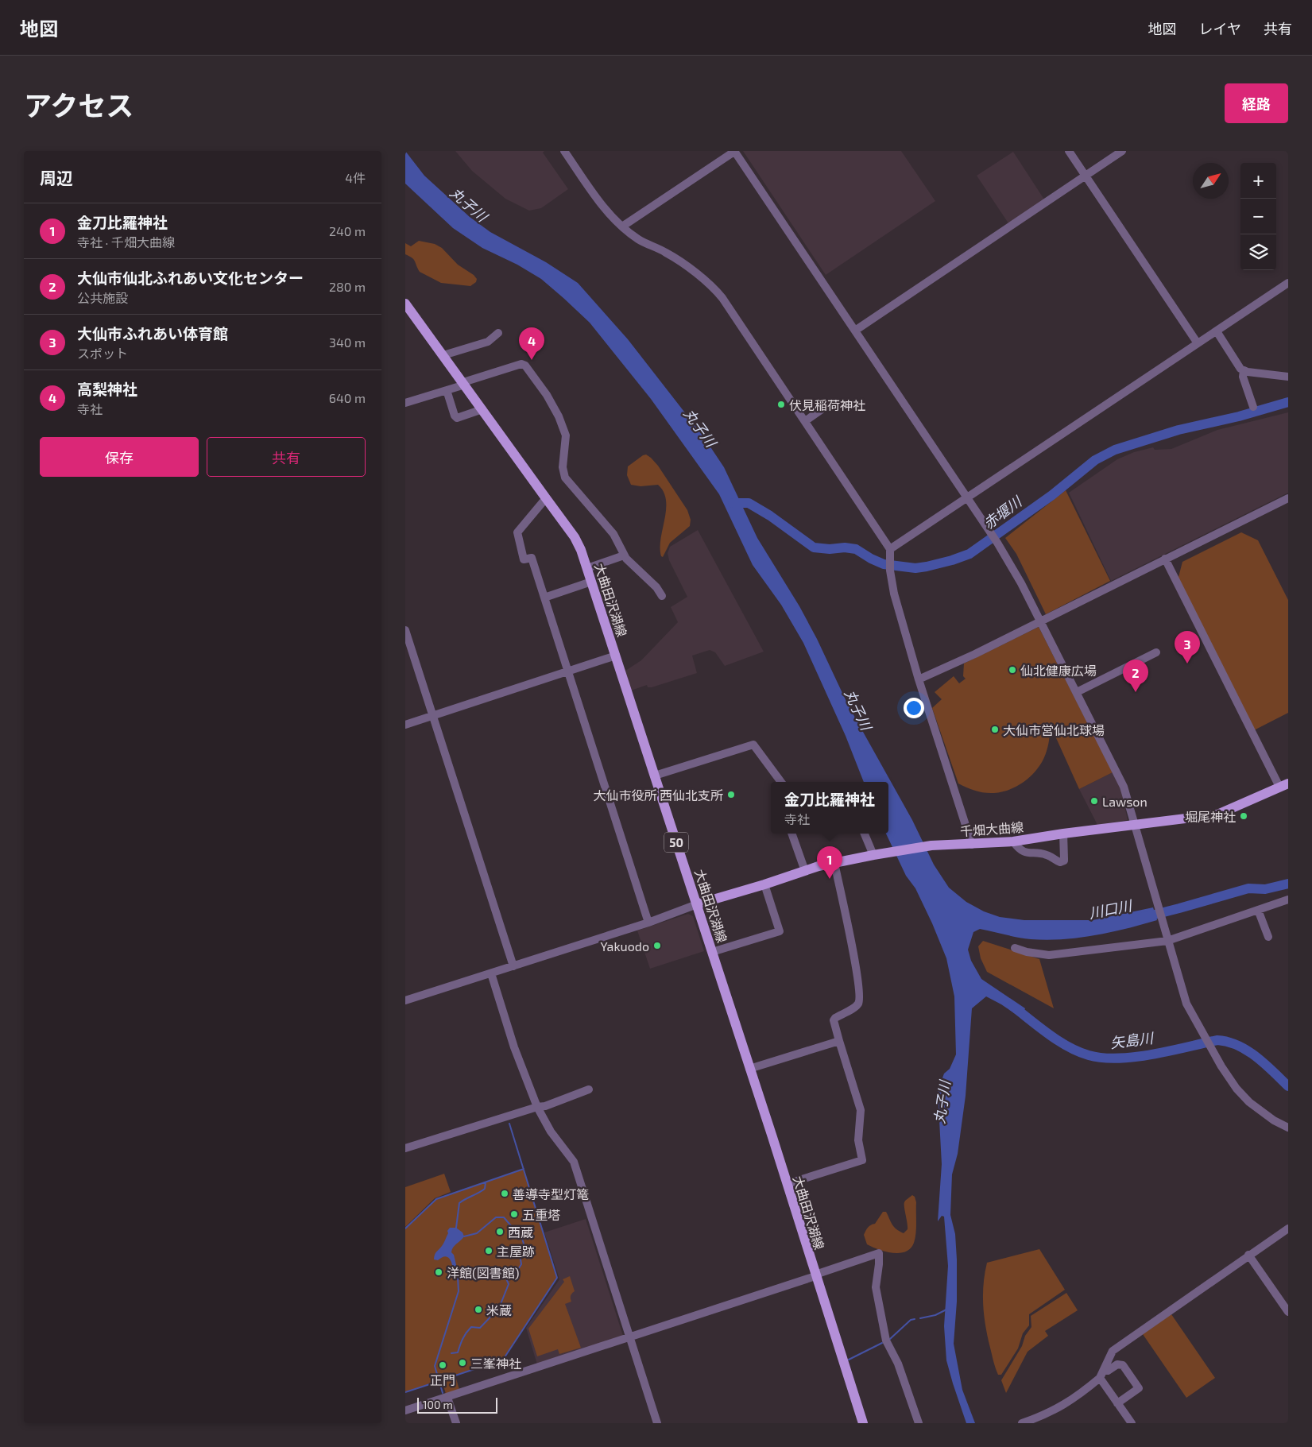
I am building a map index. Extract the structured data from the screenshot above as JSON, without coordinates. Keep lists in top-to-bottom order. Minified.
{"streets":{"main road":["大曲田沢湖線","千畑大曲線","50"]},"crossings":[["大曲田沢湖線","千畑大曲線"]],"water":["丸子川","赤堰川","川口川","矢島川"],"places":["伏見稲荷神社","仙北健康広場","大仙市営仙北球場","大仙市役所 西仙北支所","Lawson","堀尾神社","Yakuodo","善導寺型灯篭","五重塔","西蔵","主屋跡","洋館(図書館)","米蔵","三峯神社","正門"],"scale_bar":"100 m","north":"top right","page":{"header":"地図","nav":["地図","レイヤ","共有"],"title":"アクセス","buttons":["経路",["保存","共有"]],"heading":["周辺","4件"],"map_buttons":["+","−"],"list":[{"mark":"1","name":"金刀比羅神社","note":"寺社 · 千畑大曲線","value":"240 m"},{"mark":"2","name":"大仙市仙北ふれあい文化センター","note":"公共施設","value":"280 m"},{"mark":"3","name":"大仙市ふれあい体育館","note":"スポット","value":"340 m"},{"mark":"4","name":"高梨神社","note":"寺社","value":"640 m"}],"pins":["4","3","2","1"],"popup":["金刀比羅神社","寺社"],"scale":"100 m"}}
